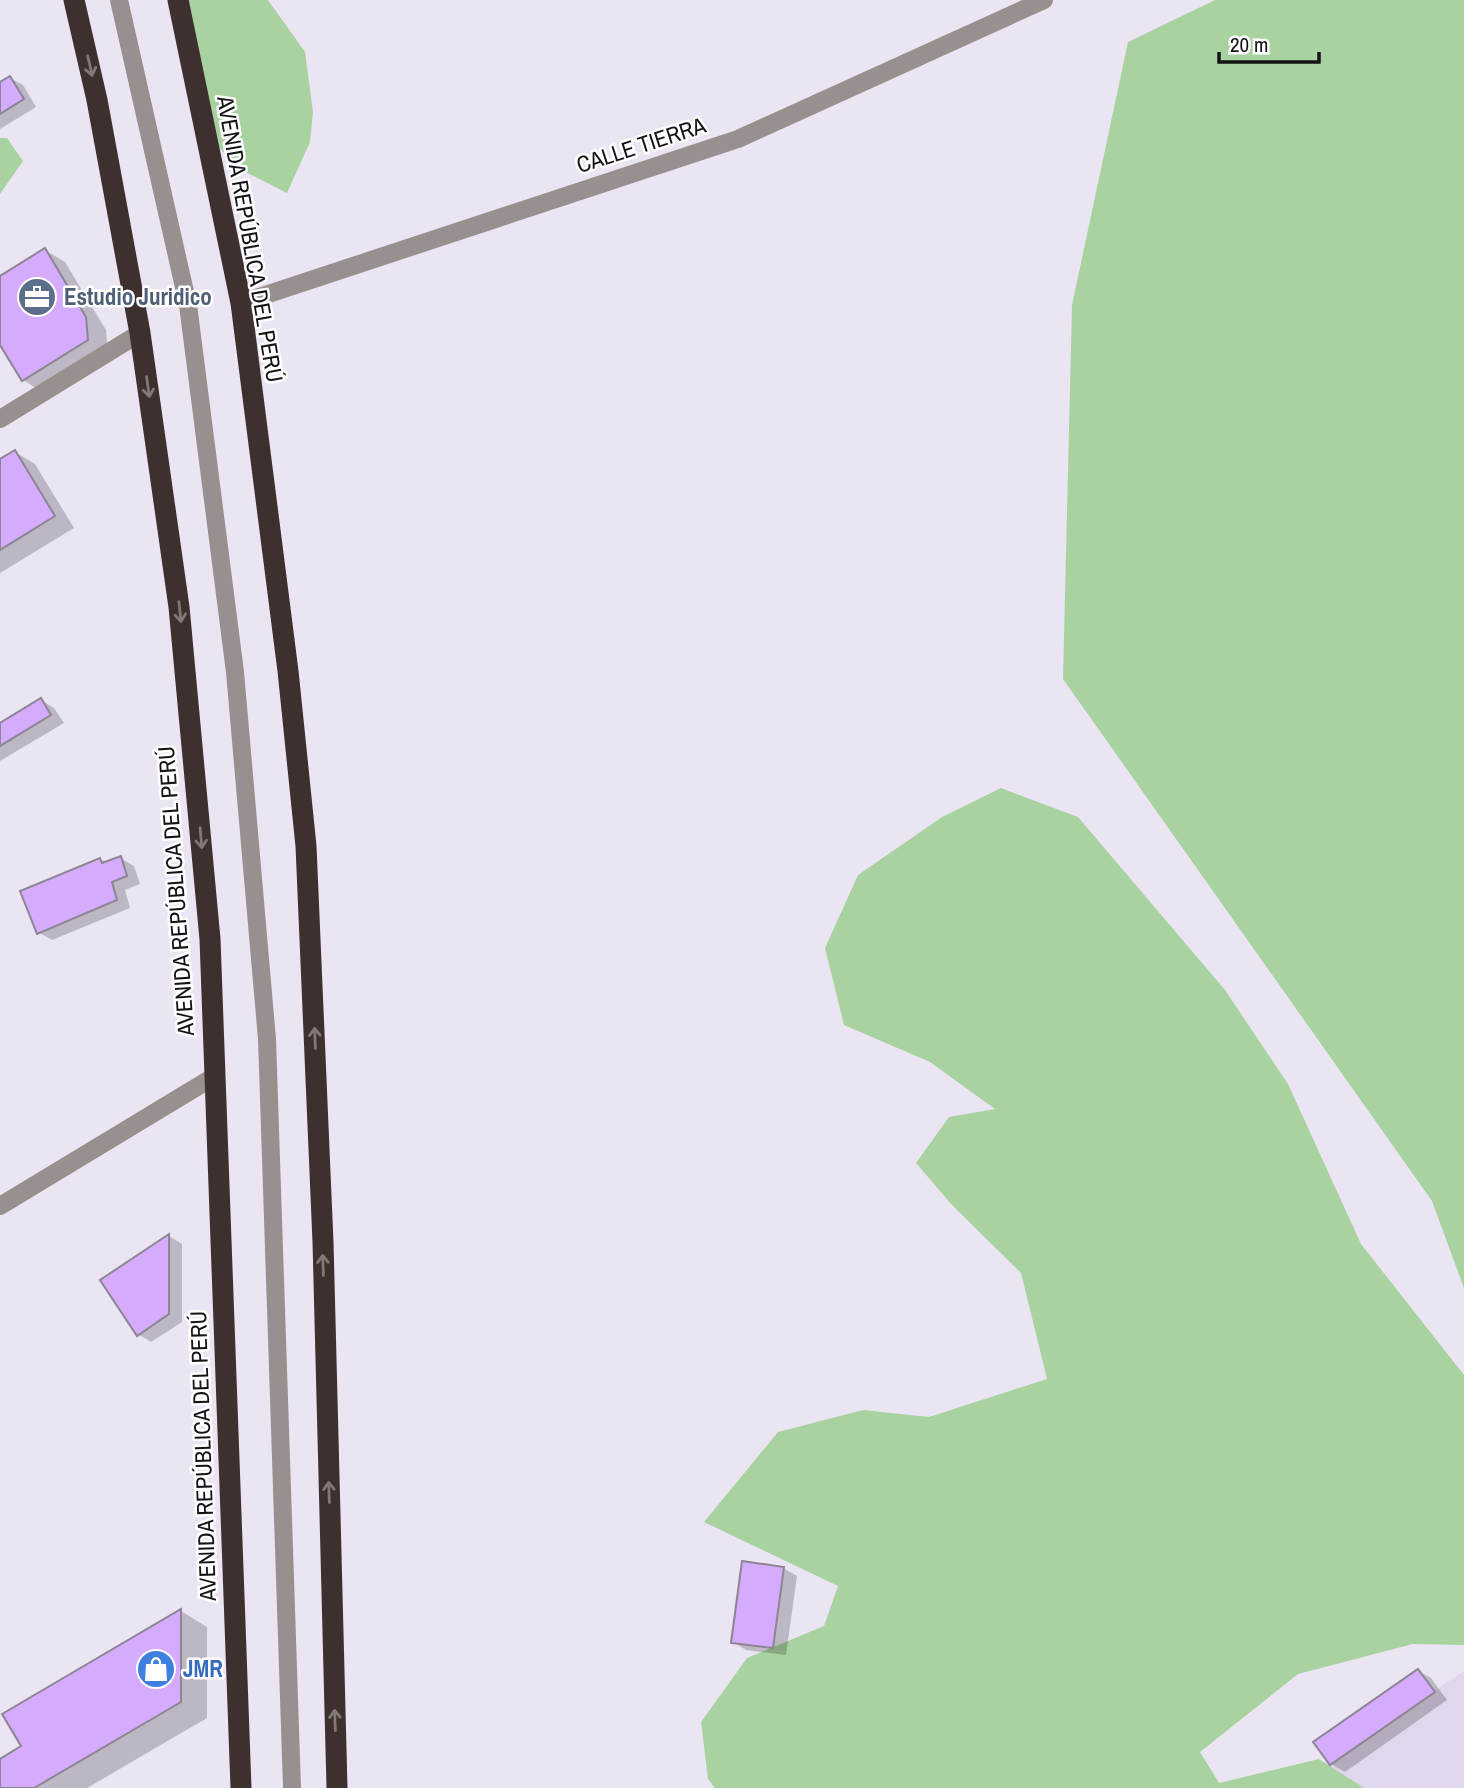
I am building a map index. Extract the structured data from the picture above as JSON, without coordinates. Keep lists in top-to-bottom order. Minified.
{"streets":{"highway":["AVENIDA REPÚBLICA DEL PERÚ"],"street":["CALLE TIERRA"]},"crossings":[["CALLE TIERRA","AVENIDA REPÚBLICA DEL PERÚ"]],"places":{"office":["Estudio Juridico"],"shop":["JMR"]},"scale_bar":"20 m"}
